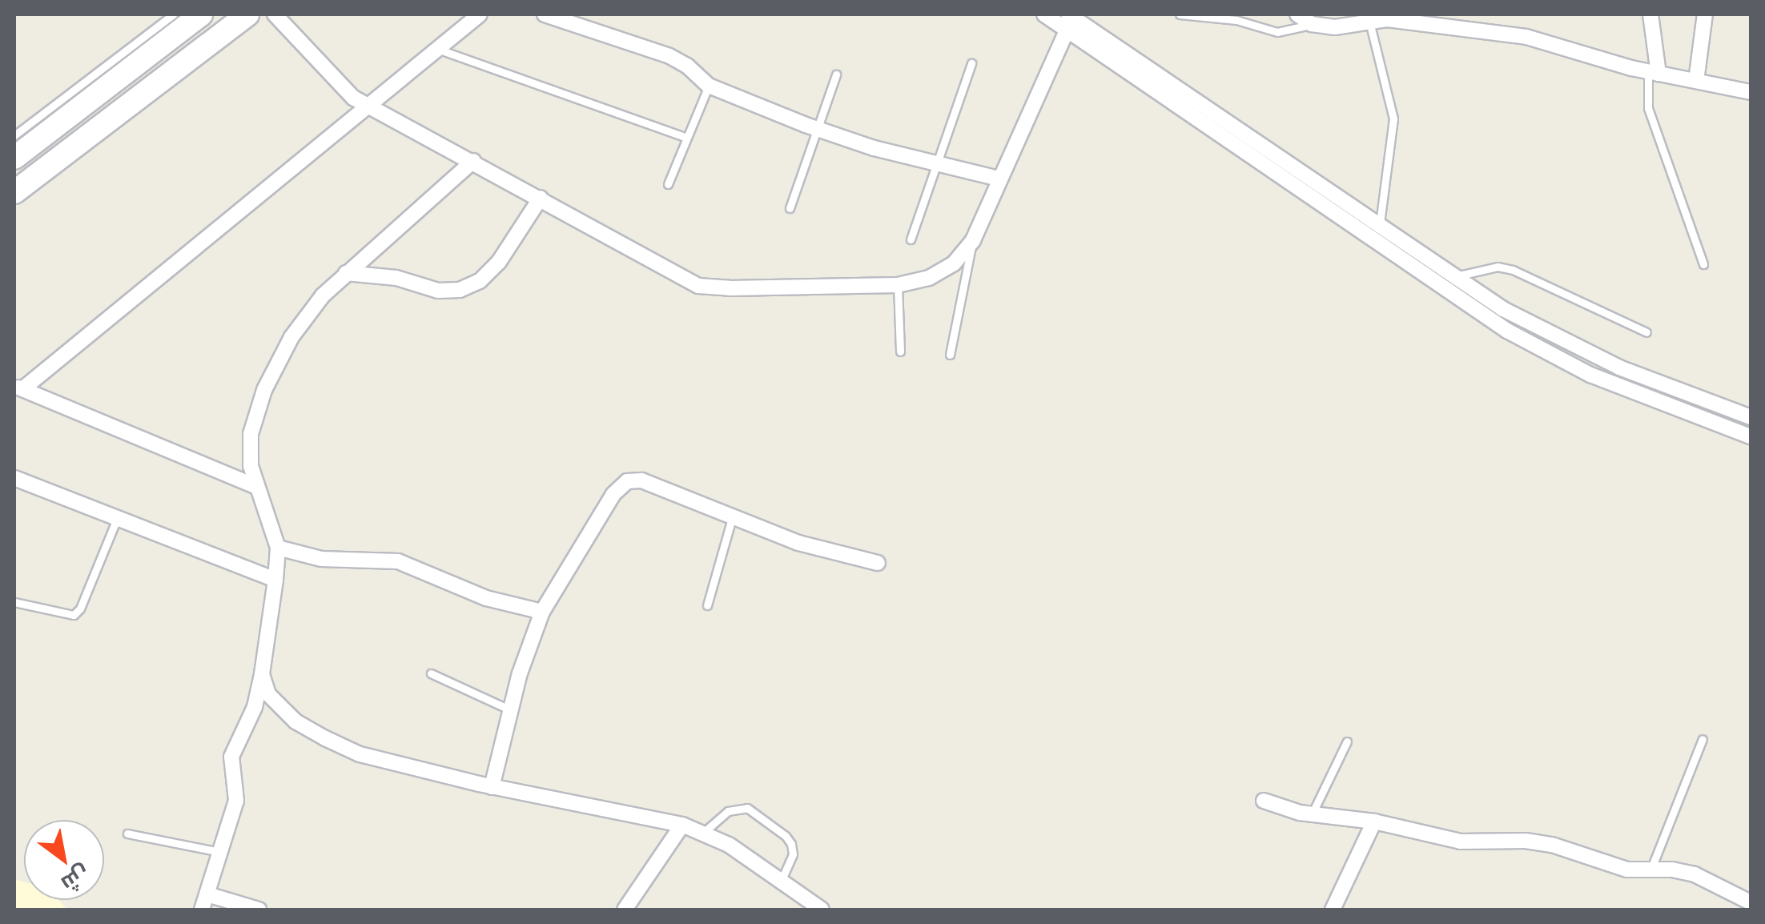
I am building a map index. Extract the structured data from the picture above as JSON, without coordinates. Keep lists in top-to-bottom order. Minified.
{"north":"bottom right"}
